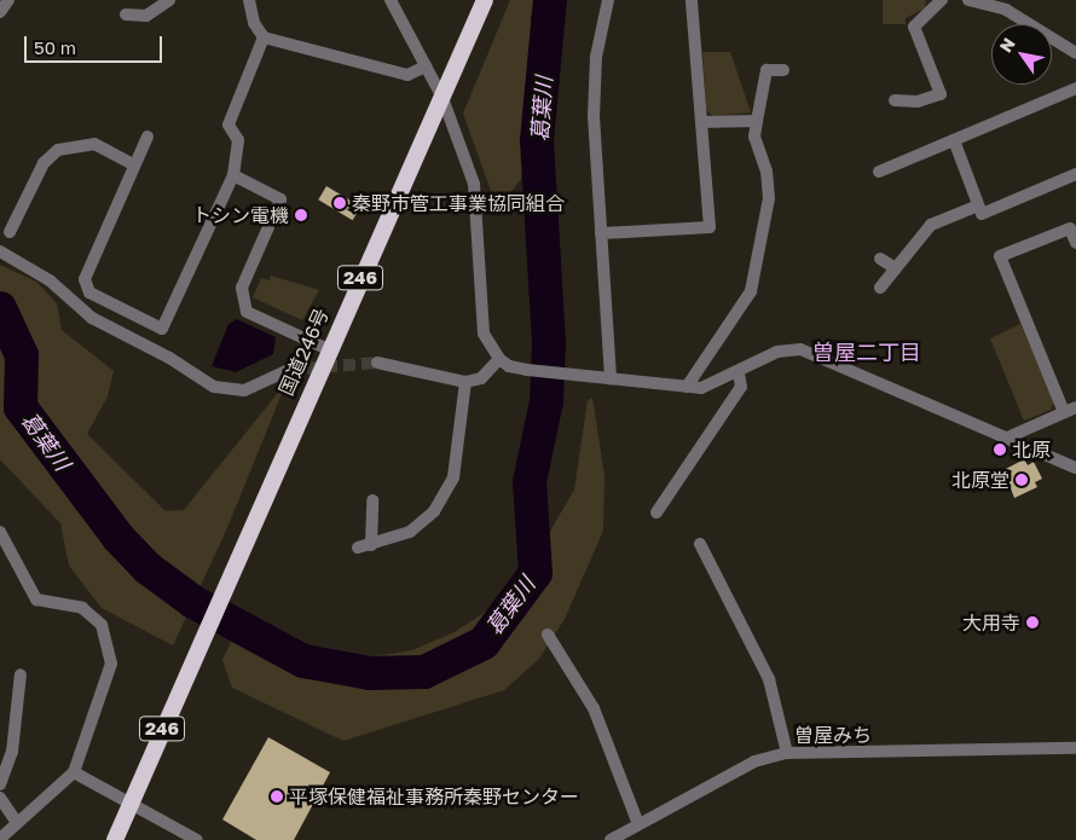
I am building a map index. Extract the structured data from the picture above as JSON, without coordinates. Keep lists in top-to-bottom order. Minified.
{"streets":{"highway":["246","国道246号"],"street":["曽屋みち"]},"crossings":[["246","国道246号"]],"districts":["曽屋二丁目"],"water":["葛葉川"],"places":["秦野市管工事業協同組合","トシン電機","北原","北原堂","大用寺","平塚保健福祉事務所秦野センター"],"scale_bar":"50 m","north":"top left"}
